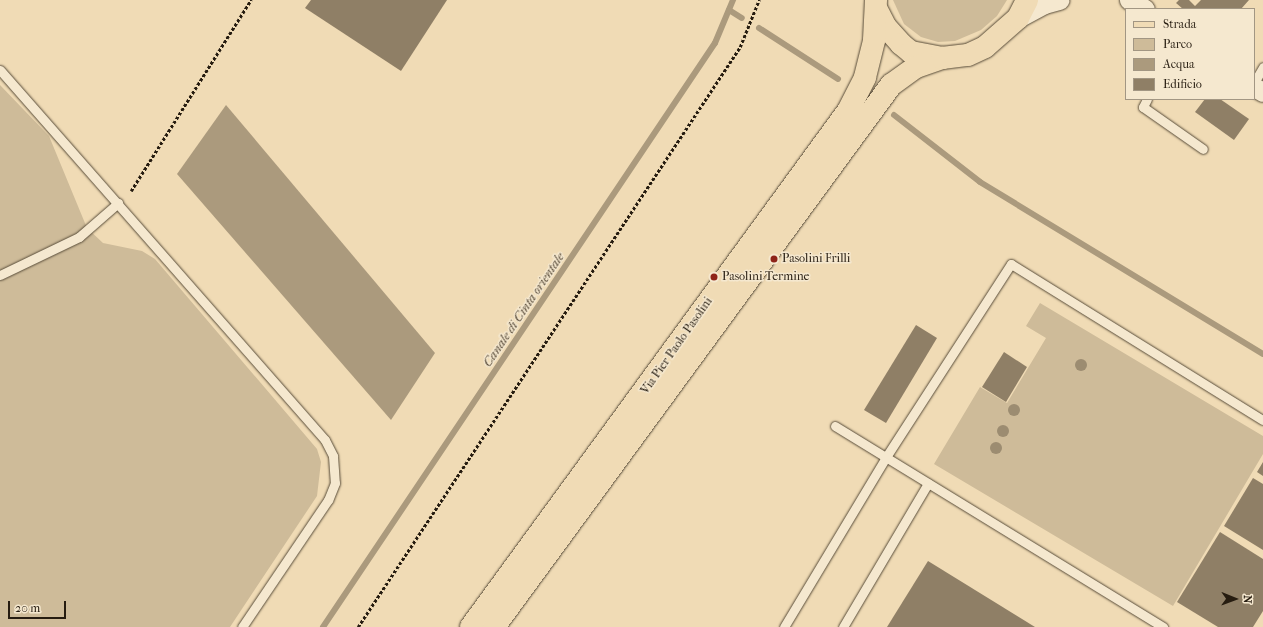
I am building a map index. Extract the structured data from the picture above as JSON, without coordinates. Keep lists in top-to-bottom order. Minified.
{"streets":{"main road":["Via Pier Paolo Pasolini"]},"water":["Canale di Cinta orientale"],"places":["Pasolini Frilli","Pasolini Termine"],"legend":["Strada","Parco","Acqua","Edificio"],"scale_bar":"20 m","north":"right"}
